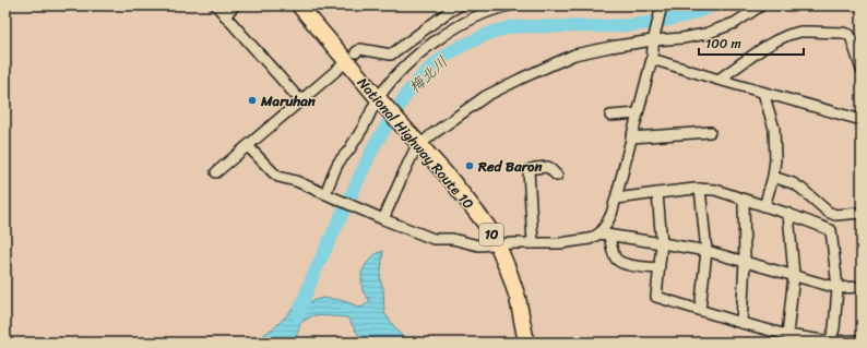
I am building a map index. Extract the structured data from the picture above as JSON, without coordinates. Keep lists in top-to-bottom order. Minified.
{"streets":{"highway":["National Highway Route 10","10"]},"water":["梅北川"],"places":["Maruhan","Red Baron"],"scale_bar":"100 m"}
